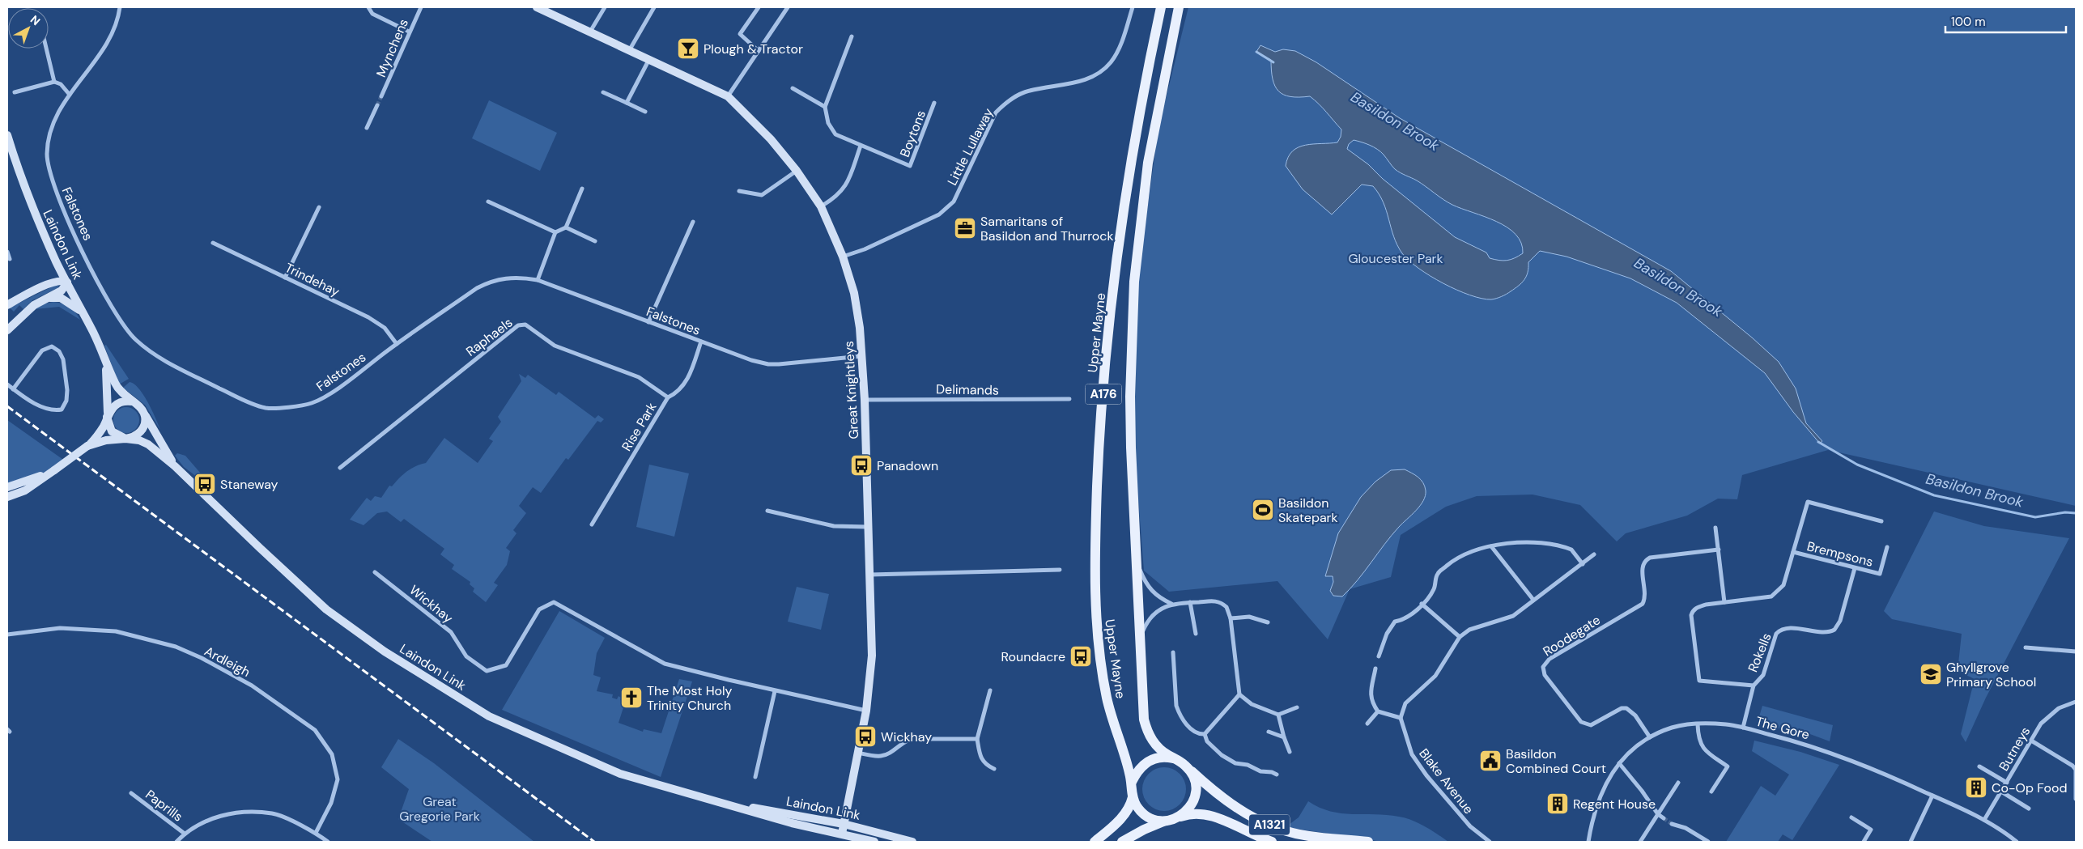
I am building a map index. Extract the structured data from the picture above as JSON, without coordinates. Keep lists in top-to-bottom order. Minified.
{"streets":{"main road":["Upper Mayne","A176","A1321"],"street":["Mynchens","Boytons","Little Lullaway","Falstones","Laindon Link","Trindehay","Raphaels","Delimands","Great Knightleys","Rise Park","Brempsons","Wickhay","Roodegate","Rokells","Ardleigh","The Gore","Butneys","Blake Avenue","Paprills"]},"crossings":[["Little Lullaway","Great Knightleys"],["Falstones","Trindehay"],["Falstones","Great Knightleys"],["Falstones","Rise Park"],["Laindon Link","Great Knightleys"],["Upper Mayne","A176"],["Upper Mayne","A1321"],["Raphaels","Rise Park"],["Delimands","Great Knightleys"],["Great Knightleys","Wickhay"],["A176","A1321"],["Brempsons","Rokells"],["Roodegate","The Gore"],["Rokells","The Gore"],["The Gore","Butneys"]],"water":["Basildon Brook"],"parks":["Gloucester Park","Great Gregorie Park"],"places":{"bar":["Plough & Tractor"],"office":["Samaritans of Basildon and Thurrock"],"bus stop":["Panadown","Staneway","Roundacre","Wickhay"],"sports":["Basildon Skatepark"],"school or university":["Ghyllgrove Primary School"],"church":["The Most Holy Trinity Church"],"public building":["Basildon Combined Court"],"building":["Co-Op Food","Regent House"]},"scale_bar":"100 m","north":"top right"}
